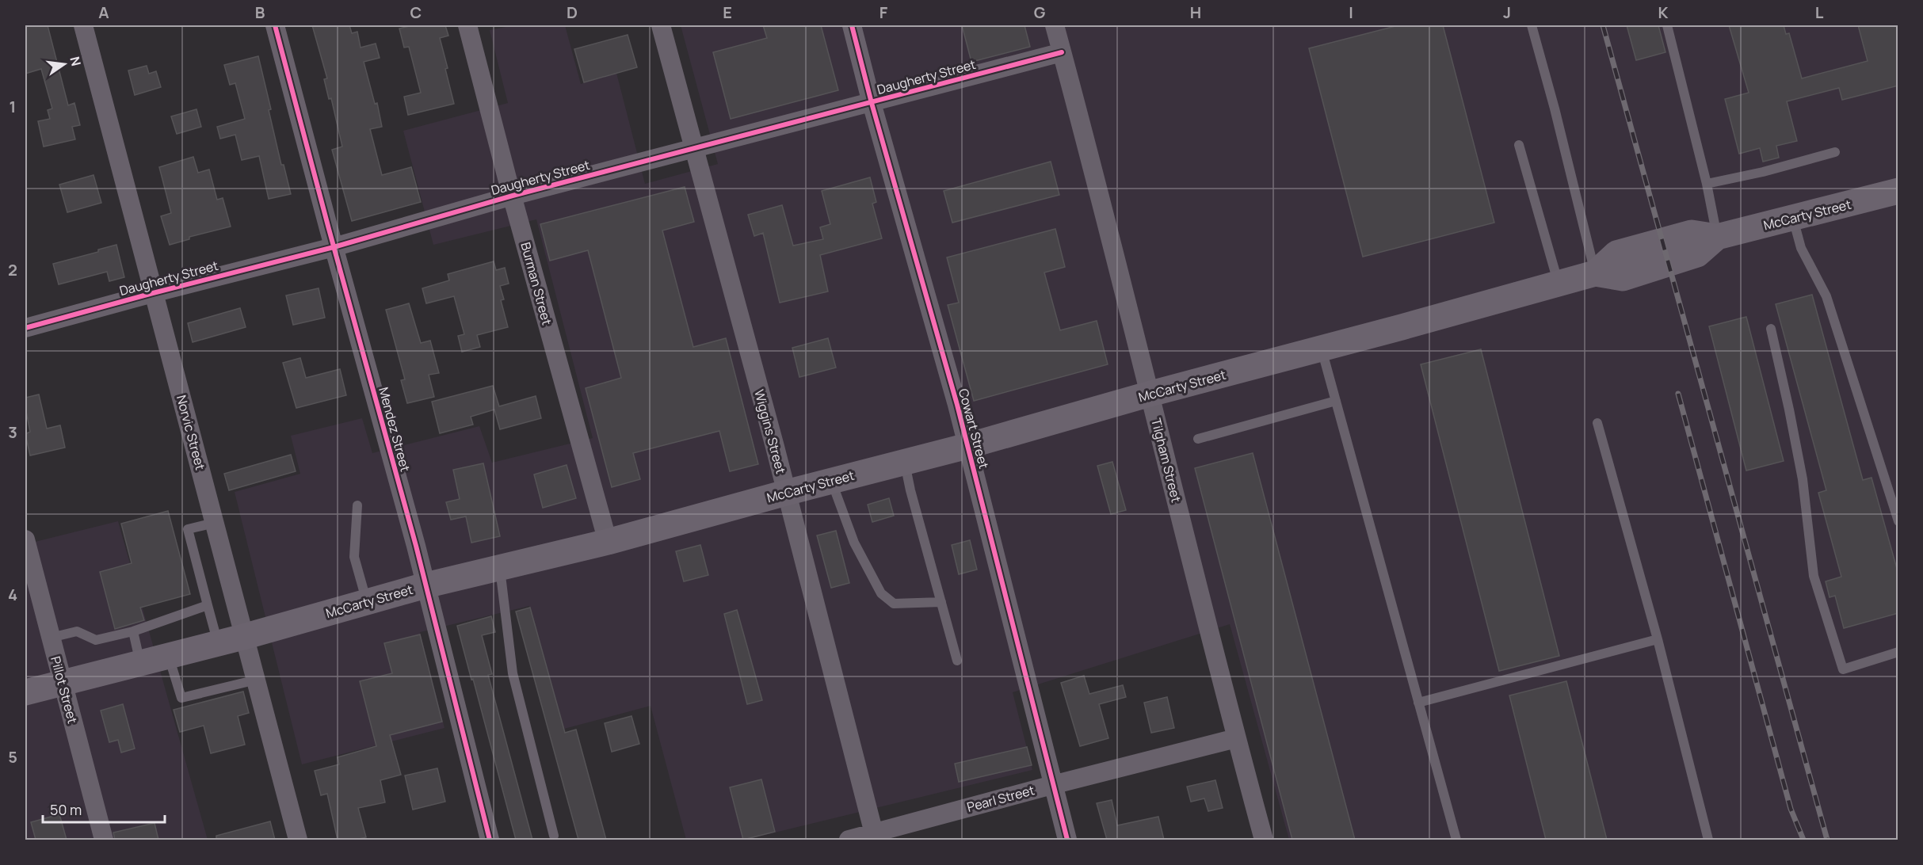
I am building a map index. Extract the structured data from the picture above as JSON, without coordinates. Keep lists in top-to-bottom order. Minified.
{"streets":{"main road":["McCarty Street"],"street":["Daugherty Street","Burman Street","Cowart Street","Mendez Street","Wiggins Street","Norvic Street","Tilgham Street","Pillot Street","Pearl Street"]},"crossings":[["Daugherty Street","Burman Street"],["Daugherty Street","Cowart Street"],["Daugherty Street","Mendez Street"],["Daugherty Street","Wiggins Street"],["Daugherty Street","Norvic Street"],["Daugherty Street","Tilgham Street"],["McCarty Street","Burman Street"],["McCarty Street","Cowart Street"],["McCarty Street","Mendez Street"],["McCarty Street","Wiggins Street"],["McCarty Street","Norvic Street"],["McCarty Street","Tilgham Street"],["McCarty Street","Pillot Street"],["Cowart Street","Pearl Street"],["Wiggins Street","Pearl Street"],["Tilgham Street","Pearl Street"]],"scale_bar":"50 m","north":"right","grid":{"columns":["A","B","C","D","E","F","G","H","I","J","K","L"],"rows":["1","2","3","4","5"]}}
